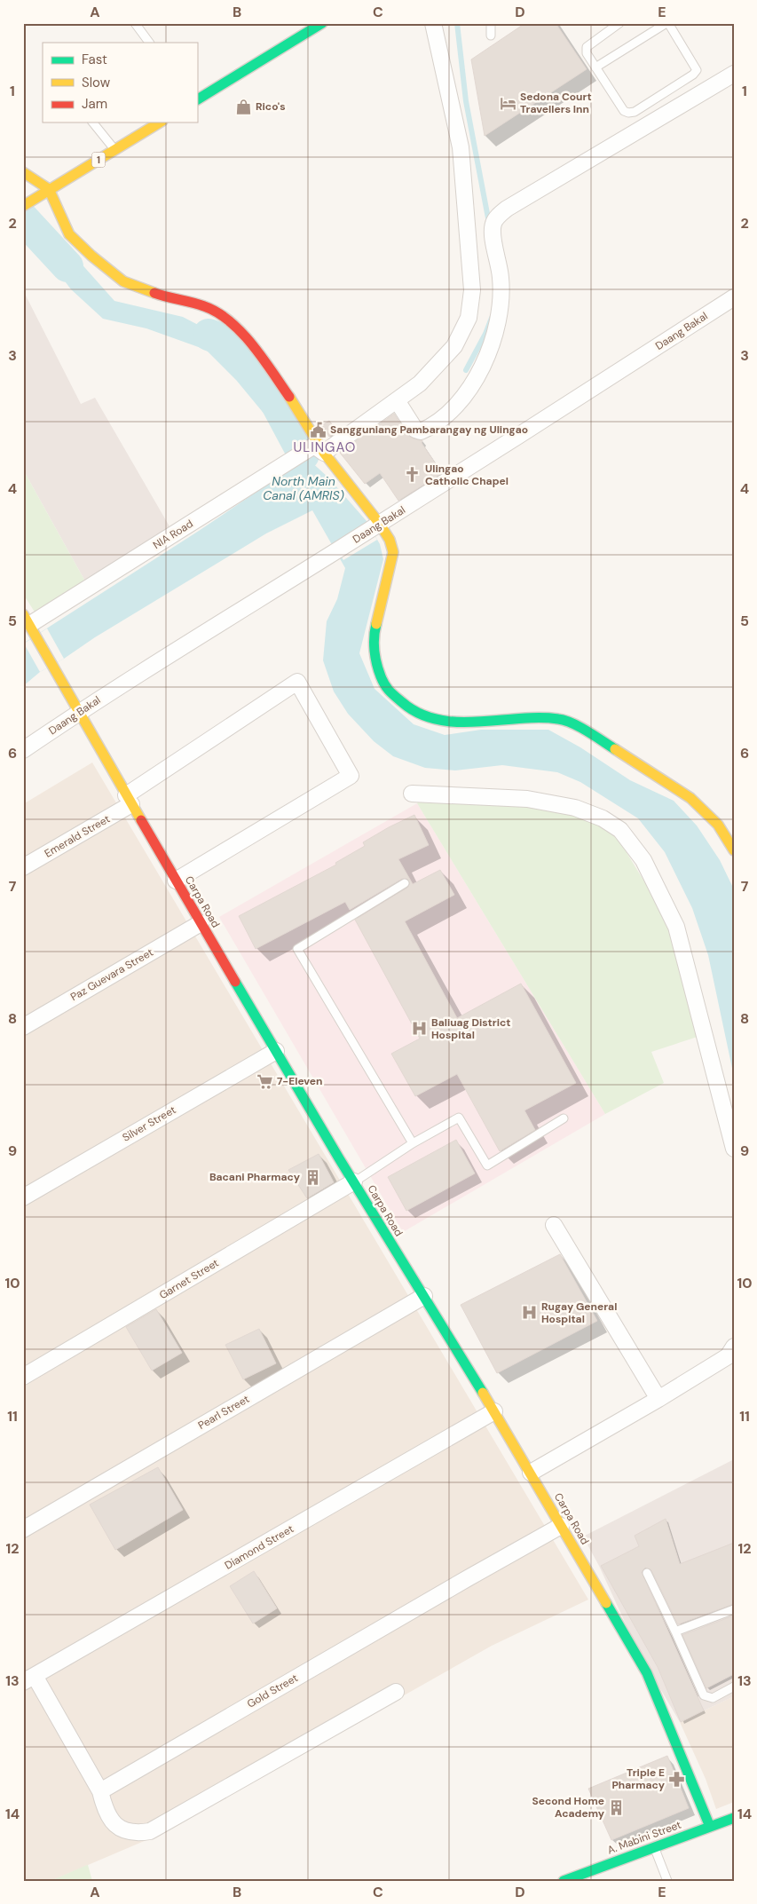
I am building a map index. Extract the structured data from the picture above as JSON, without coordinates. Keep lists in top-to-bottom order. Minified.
{"streets":{"main road":["1","Carpa Road","A. Mabini Street"],"street":["Daang Bakal","NIA Road","Emerald Street","Paz Guevara Street","Silver Street","Garnet Street","Pearl Street","Diamond Street","Gold Street"]},"crossings":[["Daang Bakal","Carpa Road"],["NIA Road","Carpa Road"],["Emerald Street","Carpa Road"],["Carpa Road","Paz Guevara Street"],["Carpa Road","Silver Street"],["Carpa Road","Garnet Street"],["Carpa Road","Pearl Street"],["Carpa Road","Diamond Street"],["Carpa Road","Gold Street"],["Carpa Road","A. Mabini Street"]],"districts":["ULINGAO"],"water":["North Main Canal (AMRIS)"],"places":{"hotel":["Sedona Court Travellers Inn"],"shop":["Rico's"],"public building":["Sangguniang Pambarangay ng Ulingao"],"church":["Ulingao Catholic Chapel"],"hospital":["Baliuag District Hospital","Rugay General Hospital"],"supermarket":["7-Eleven"],"building":["Bacani Pharmacy","Second Home Academy"],"pharmacy":["Triple E Pharmacy"]},"legend":["Fast","Slow","Jam"],"grid":{"columns":["A","B","C","D","E"],"rows":["1","2","3","4","5","6","7","8","9","10","11","12","13","14"]}}
